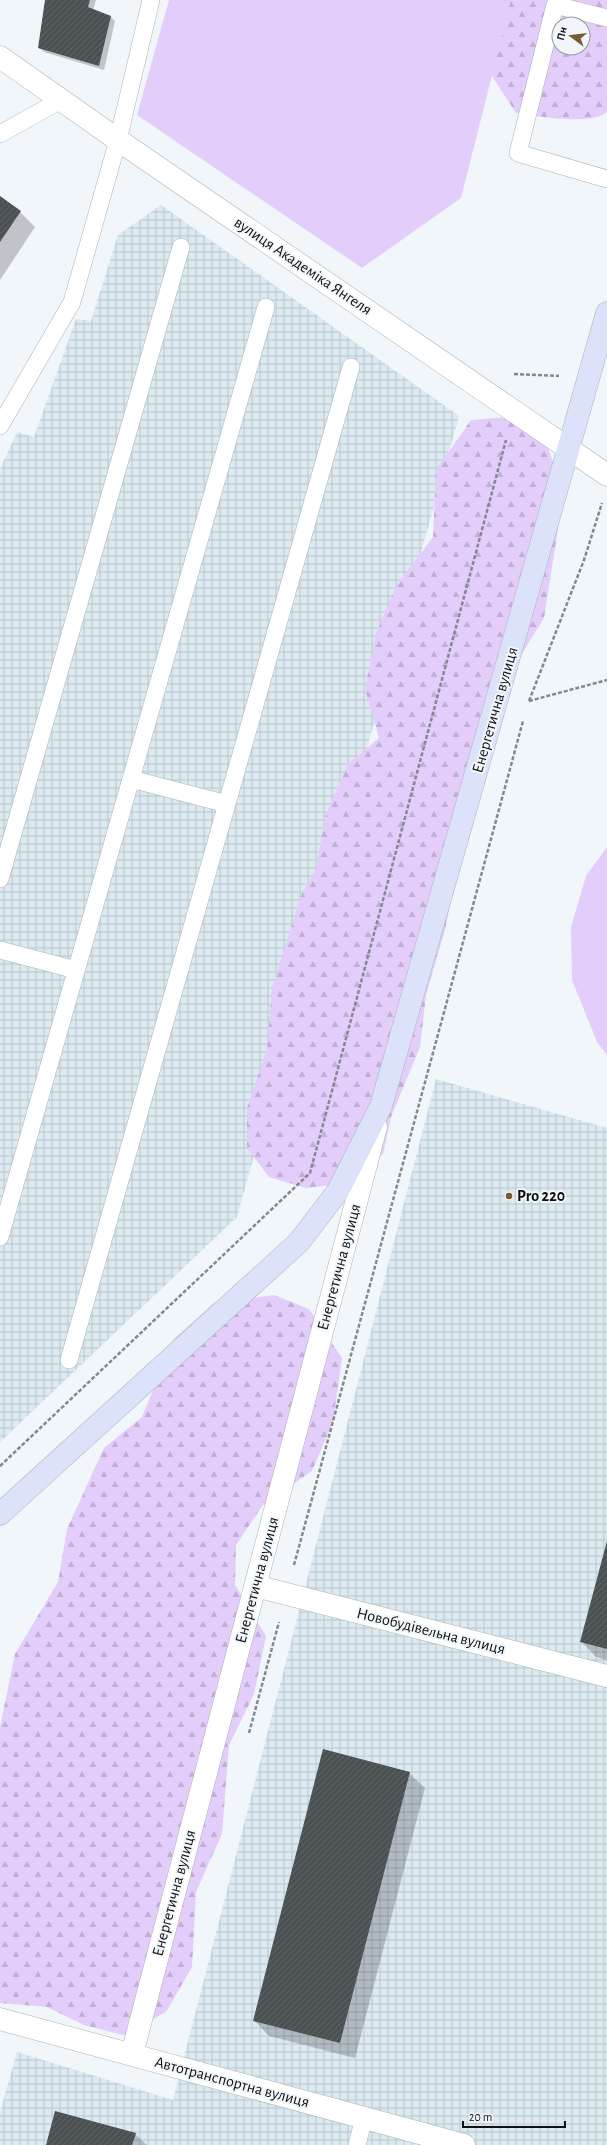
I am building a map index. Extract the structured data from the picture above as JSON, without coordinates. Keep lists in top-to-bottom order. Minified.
{"streets":{"main road":["Енергетична вулиця"],"street":["вулиця Академіка Янгеля","Новобудівельна вулиця","Автотранспортна вулиця"]},"crossings":[["вулиця Академіка Янгеля","Енергетична вулиця"],["Енергетична вулиця","Новобудівельна вулиця"],["Енергетична вулиця","Автотранспортна вулиця"]],"places":["Pro 220"],"scale_bar":"20 m","north":"left"}
